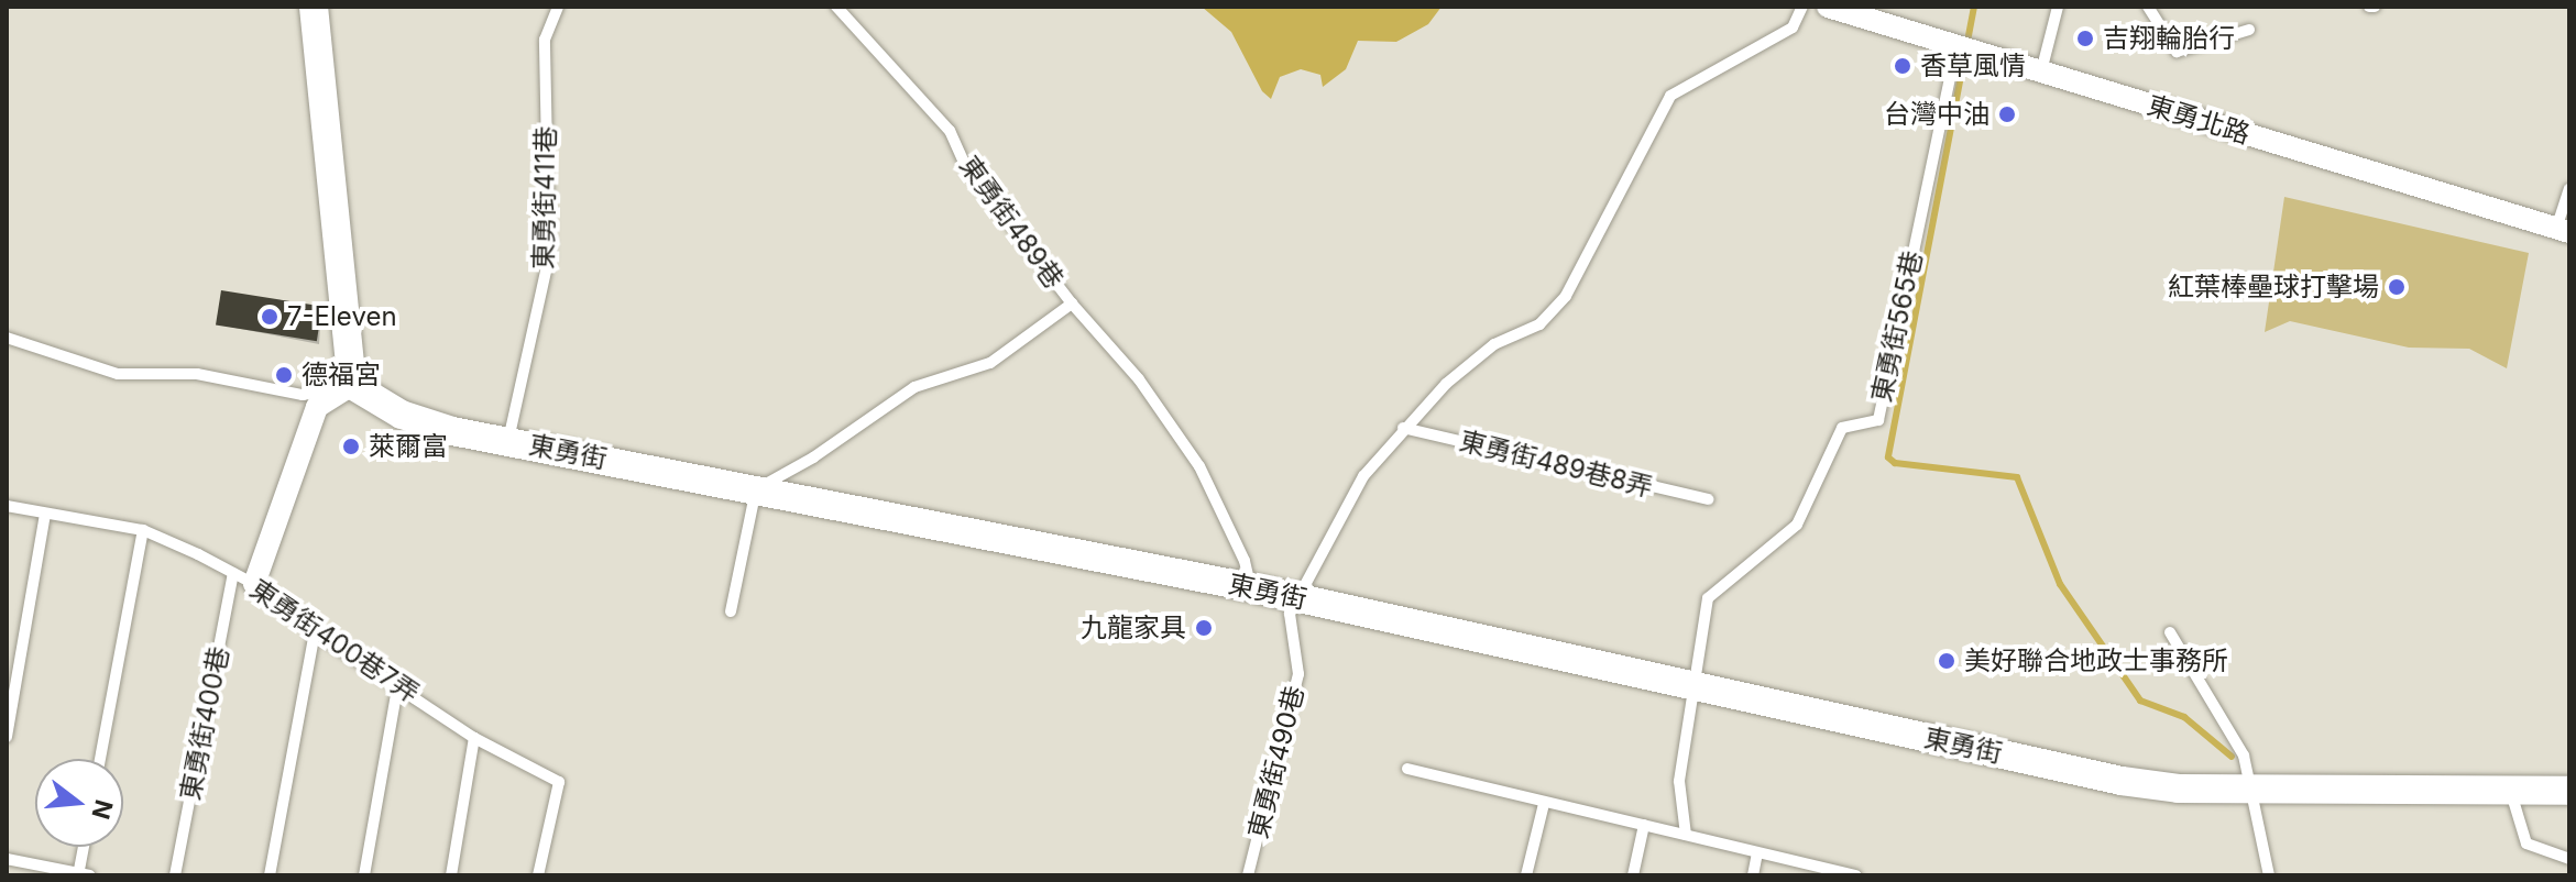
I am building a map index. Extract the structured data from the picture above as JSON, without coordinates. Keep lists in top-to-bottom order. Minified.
{"streets":{"street":["東勇北路","東勇街"],"lane":["東勇街411巷","東勇街489巷","東勇街565巷","東勇街489巷8弄","東勇街400巷7弄","東勇街400巷","東勇街490巷"]},"crossings":[["東勇北路","東勇街565巷"],["東勇街411巷","東勇街"],["東勇街489巷","東勇街"],["東勇街565巷","東勇街"],["東勇街","東勇街490巷"],["東勇街400巷7弄","東勇街400巷"]],"places":["吉翔輪胎行","香草風情","台灣中油","紅葉棒壘球打擊場","7-Eleven","德福宮","萊爾富","九龍家具","美好聯合地政士事務所"],"north":"right"}
